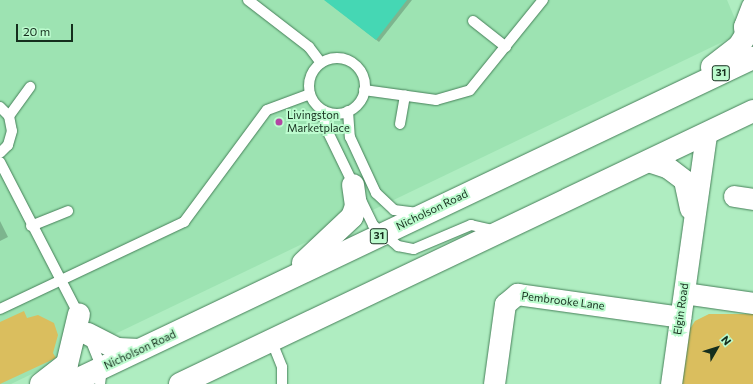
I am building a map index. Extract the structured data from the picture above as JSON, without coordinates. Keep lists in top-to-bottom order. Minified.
{"streets":{"main road":["31","Nicholson Road"],"street":["Pembrooke Lane","Elgin Road"]},"crossings":[["Pembrooke Lane","Elgin Road"]],"places":["Livingston Marketplace"],"scale_bar":"20 m","north":"top right"}
